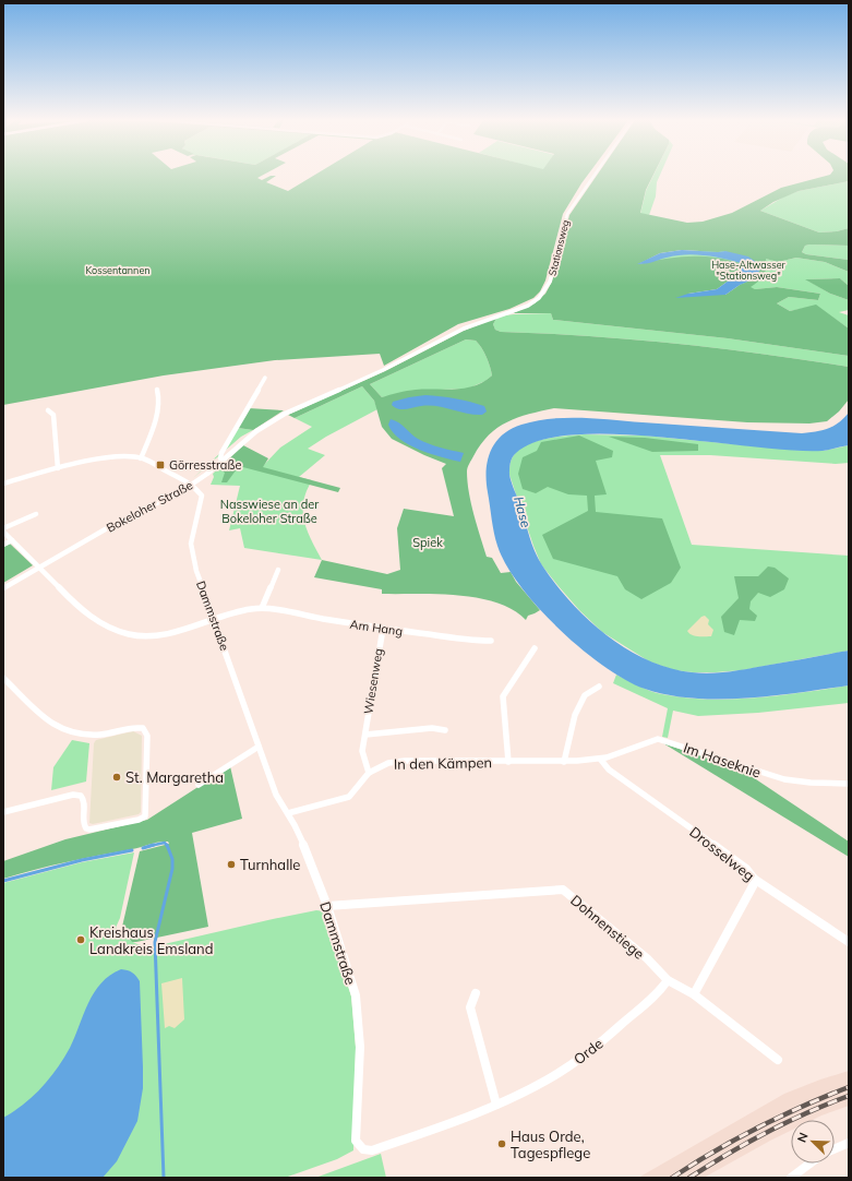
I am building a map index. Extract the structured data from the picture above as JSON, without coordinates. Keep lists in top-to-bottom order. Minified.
{"streets":{"street":["Stationsweg","Bokeloher Straße","Dammstraße","Am Hang","Wiesenweg","Im Haseknie","In den Kämpen","Drosselweg","Dohnenstiege","Orde"]},"crossings":[["Stationsweg","Bokeloher Straße"],["Bokeloher Straße","Dammstraße"],["Bokeloher Straße","Am Hang"],["Dammstraße","Am Hang"],["Dammstraße","In den Kämpen"],["Dammstraße","Dohnenstiege"],["Dammstraße","Orde"],["Am Hang","Wiesenweg"],["Wiesenweg","In den Kämpen"],["Im Haseknie","In den Kämpen"],["Im Haseknie","Drosselweg"],["In den Kämpen","Drosselweg"],["Dohnenstiege","Orde"]],"water":["Hase"],"parks":["Hase-Altwasser \"Stationsweg\"","Kossentannen","Nasswiese an der Bokeloher Straße","Spiek"],"places":{"transit":["Görresstraße"],"other":["St. Margaretha","Turnhalle","Kreishaus Landkreis Emsland","Haus Orde, Tagespflege"]},"north":"top left"}
